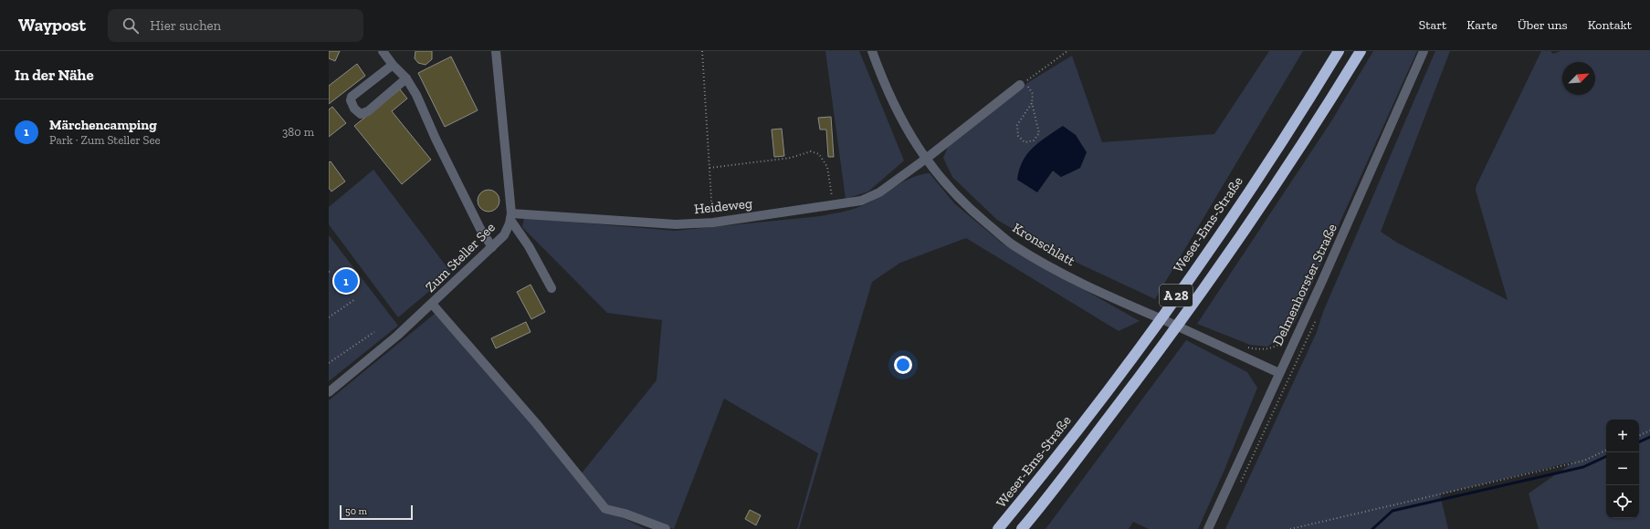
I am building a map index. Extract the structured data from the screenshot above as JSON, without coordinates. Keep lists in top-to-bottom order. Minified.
{"streets":{"highway":["Weser-Ems-Straße","A 28"],"street":["Heideweg","Kronschlatt","Zum Steller See","Delmenhorster Straße"]},"crossings":[["Heideweg","Kronschlatt"],["Heideweg","Zum Steller See"],["Kronschlatt","Delmenhorster Straße"]],"scale_bar":"50 m","north":"top right","page":{"header":"Waypost","search":"Hier suchen","nav":["Start","Karte","Über uns","Kontakt"],"heading":"In der Nähe","list":[{"mark":"1","name":"Märchencamping","note":"Park · Zum Steller See","value":"380 m"}],"pins":"1","map_buttons":["+","−"],"scale":"50 m"}}
